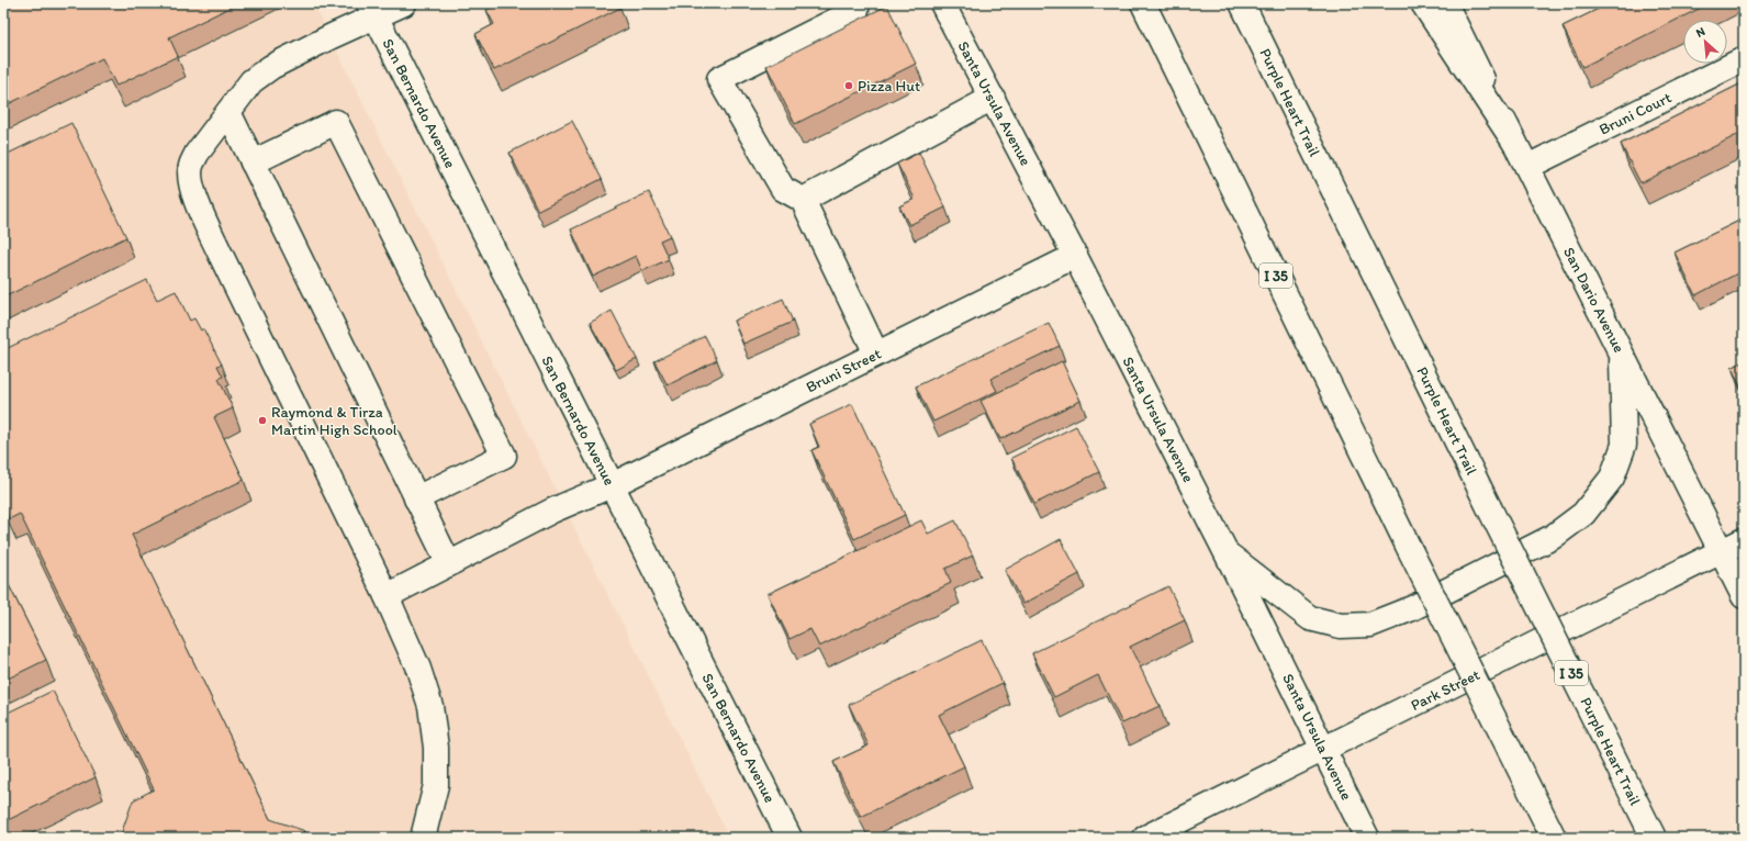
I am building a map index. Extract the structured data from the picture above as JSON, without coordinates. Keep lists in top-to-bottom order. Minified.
{"streets":{"main road":["Purple Heart Trail","San Bernardo Avenue","Santa Ursula Avenue","Bruni Court","I 35","San Dario Avenue","Bruni Street","Park Street"]},"crossings":[["San Bernardo Avenue","Bruni Street"],["Santa Ursula Avenue","Bruni Street"],["Santa Ursula Avenue","Park Street"],["Bruni Court","San Dario Avenue"],["San Dario Avenue","Park Street"]],"places":["Pizza Hut","Raymond & Tirza Martin High School"],"north":"top left"}
